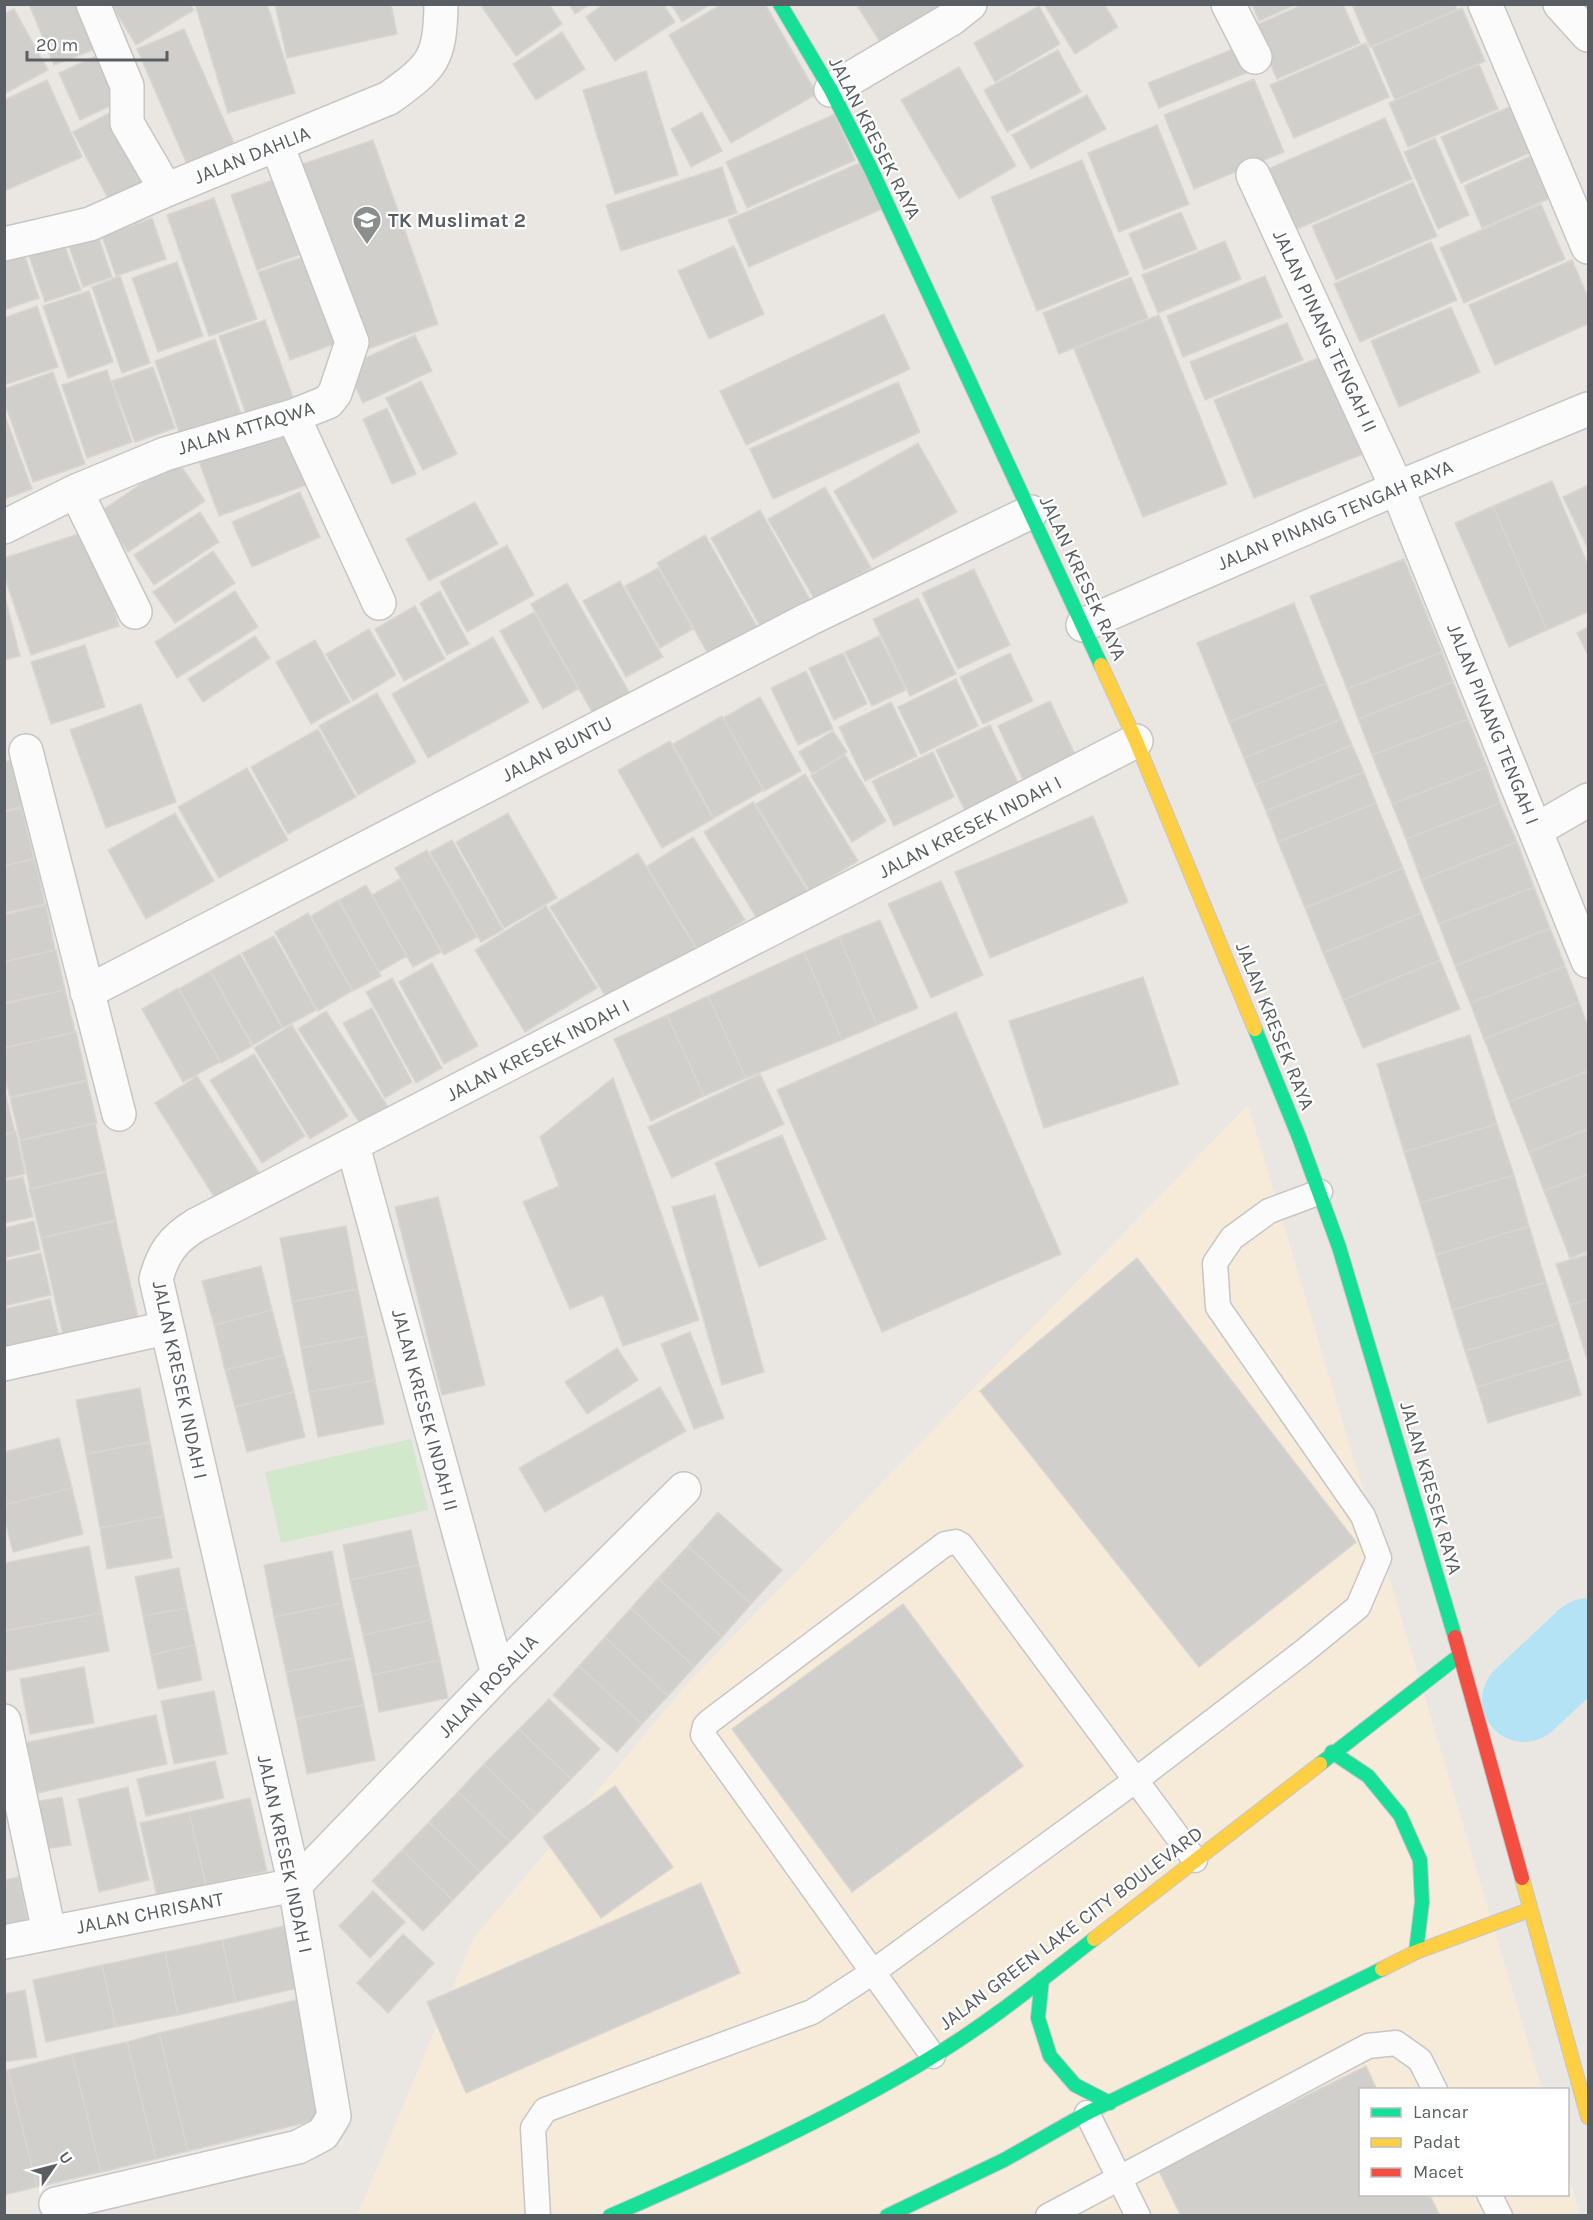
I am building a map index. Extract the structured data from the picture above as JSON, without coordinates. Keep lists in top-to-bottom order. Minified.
{"streets":{"street":["JALAN KRESEK RAYA","JALAN DAHLIA","JALAN PINANG TENGAH II","JALAN ATTAQWA","JALAN PINANG TENGAH RAYA","JALAN PINANG TENGAH I","JALAN BUNTU","JALAN KRESEK INDAH I","JALAN KRESEK INDAH II","JALAN ROSALIA","JALAN CHRISANT","JALAN GREEN LAKE CITY BOULEVARD"]},"crossings":[["JALAN KRESEK RAYA","JALAN PINANG TENGAH RAYA"],["JALAN KRESEK RAYA","JALAN BUNTU"],["JALAN KRESEK RAYA","JALAN KRESEK INDAH I"],["JALAN KRESEK RAYA","JALAN GREEN LAKE CITY BOULEVARD"],["JALAN DAHLIA","JALAN ATTAQWA"],["JALAN PINANG TENGAH II","JALAN PINANG TENGAH RAYA"],["JALAN PINANG TENGAH II","JALAN PINANG TENGAH I"],["JALAN PINANG TENGAH RAYA","JALAN PINANG TENGAH I"],["JALAN KRESEK INDAH I","JALAN KRESEK INDAH II"],["JALAN KRESEK INDAH I","JALAN ROSALIA"],["JALAN KRESEK INDAH I","JALAN CHRISANT"],["JALAN KRESEK INDAH II","JALAN ROSALIA"],["JALAN ROSALIA","JALAN CHRISANT"]],"places":{"school or university":["TK Muslimat 2"]},"legend":["Lancar","Padat","Macet"],"scale_bar":"20 m","north":"top right"}
